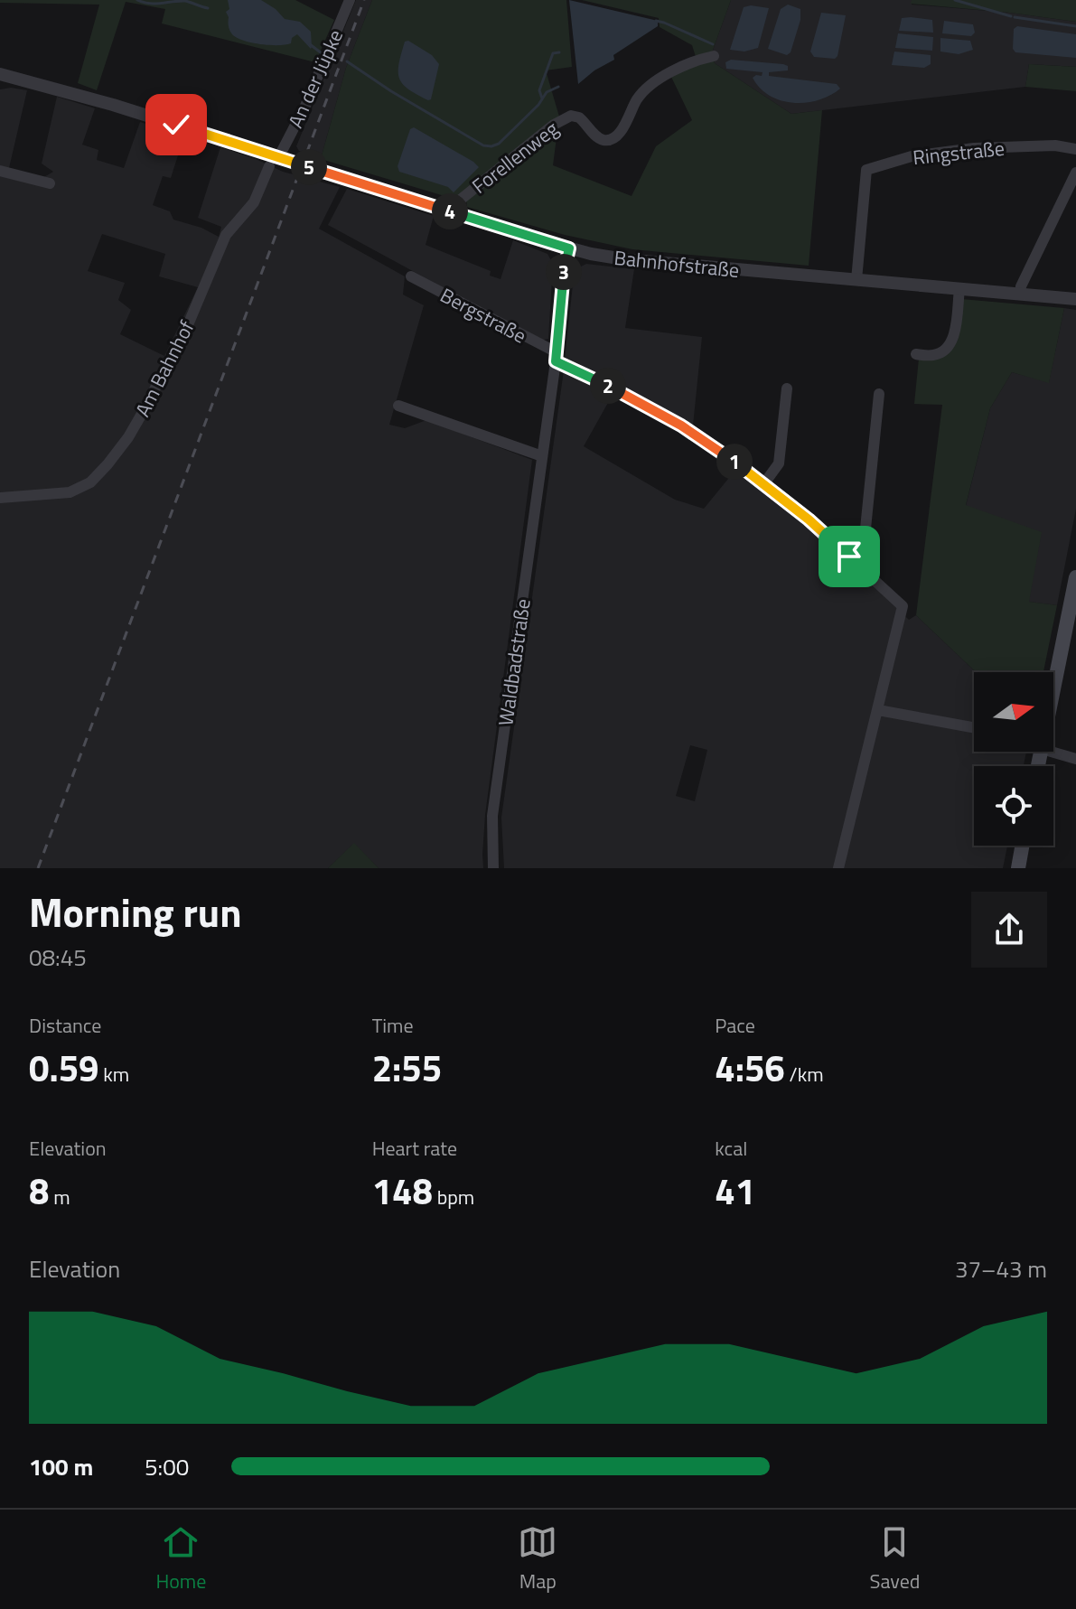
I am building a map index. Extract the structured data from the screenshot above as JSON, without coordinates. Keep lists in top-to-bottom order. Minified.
{"streets":{"street":["An der Jüpke","Ringstraße","Forellenweg","Bahnhofstraße","Bergstraße","Am Bahnhof","Waldbadstraße"]},"crossings":[["An der Jüpke","Bahnhofstraße"],["An der Jüpke","Am Bahnhof"],["Ringstraße","Bahnhofstraße"],["Forellenweg","Bahnhofstraße"],["Bahnhofstraße","Am Bahnhof"],["Bahnhofstraße","Waldbadstraße"],["Bergstraße","Waldbadstraße"]],"north":"right","page":{"pins":["5","4","3","2","1"],"heading":["Morning run","08:45"],"stats":[["Distance","0.59 km"],["Time","2:55"],["Pace","4:56 /km"],["Elevation","8 m"],["Heart rate","148 bpm"],["kcal","41"]],"chart":["Elevation","37–43 m"],"list":[{"name":"100 m","note":"5:00"}],"tabs":["Home","Map","Saved"]}}
